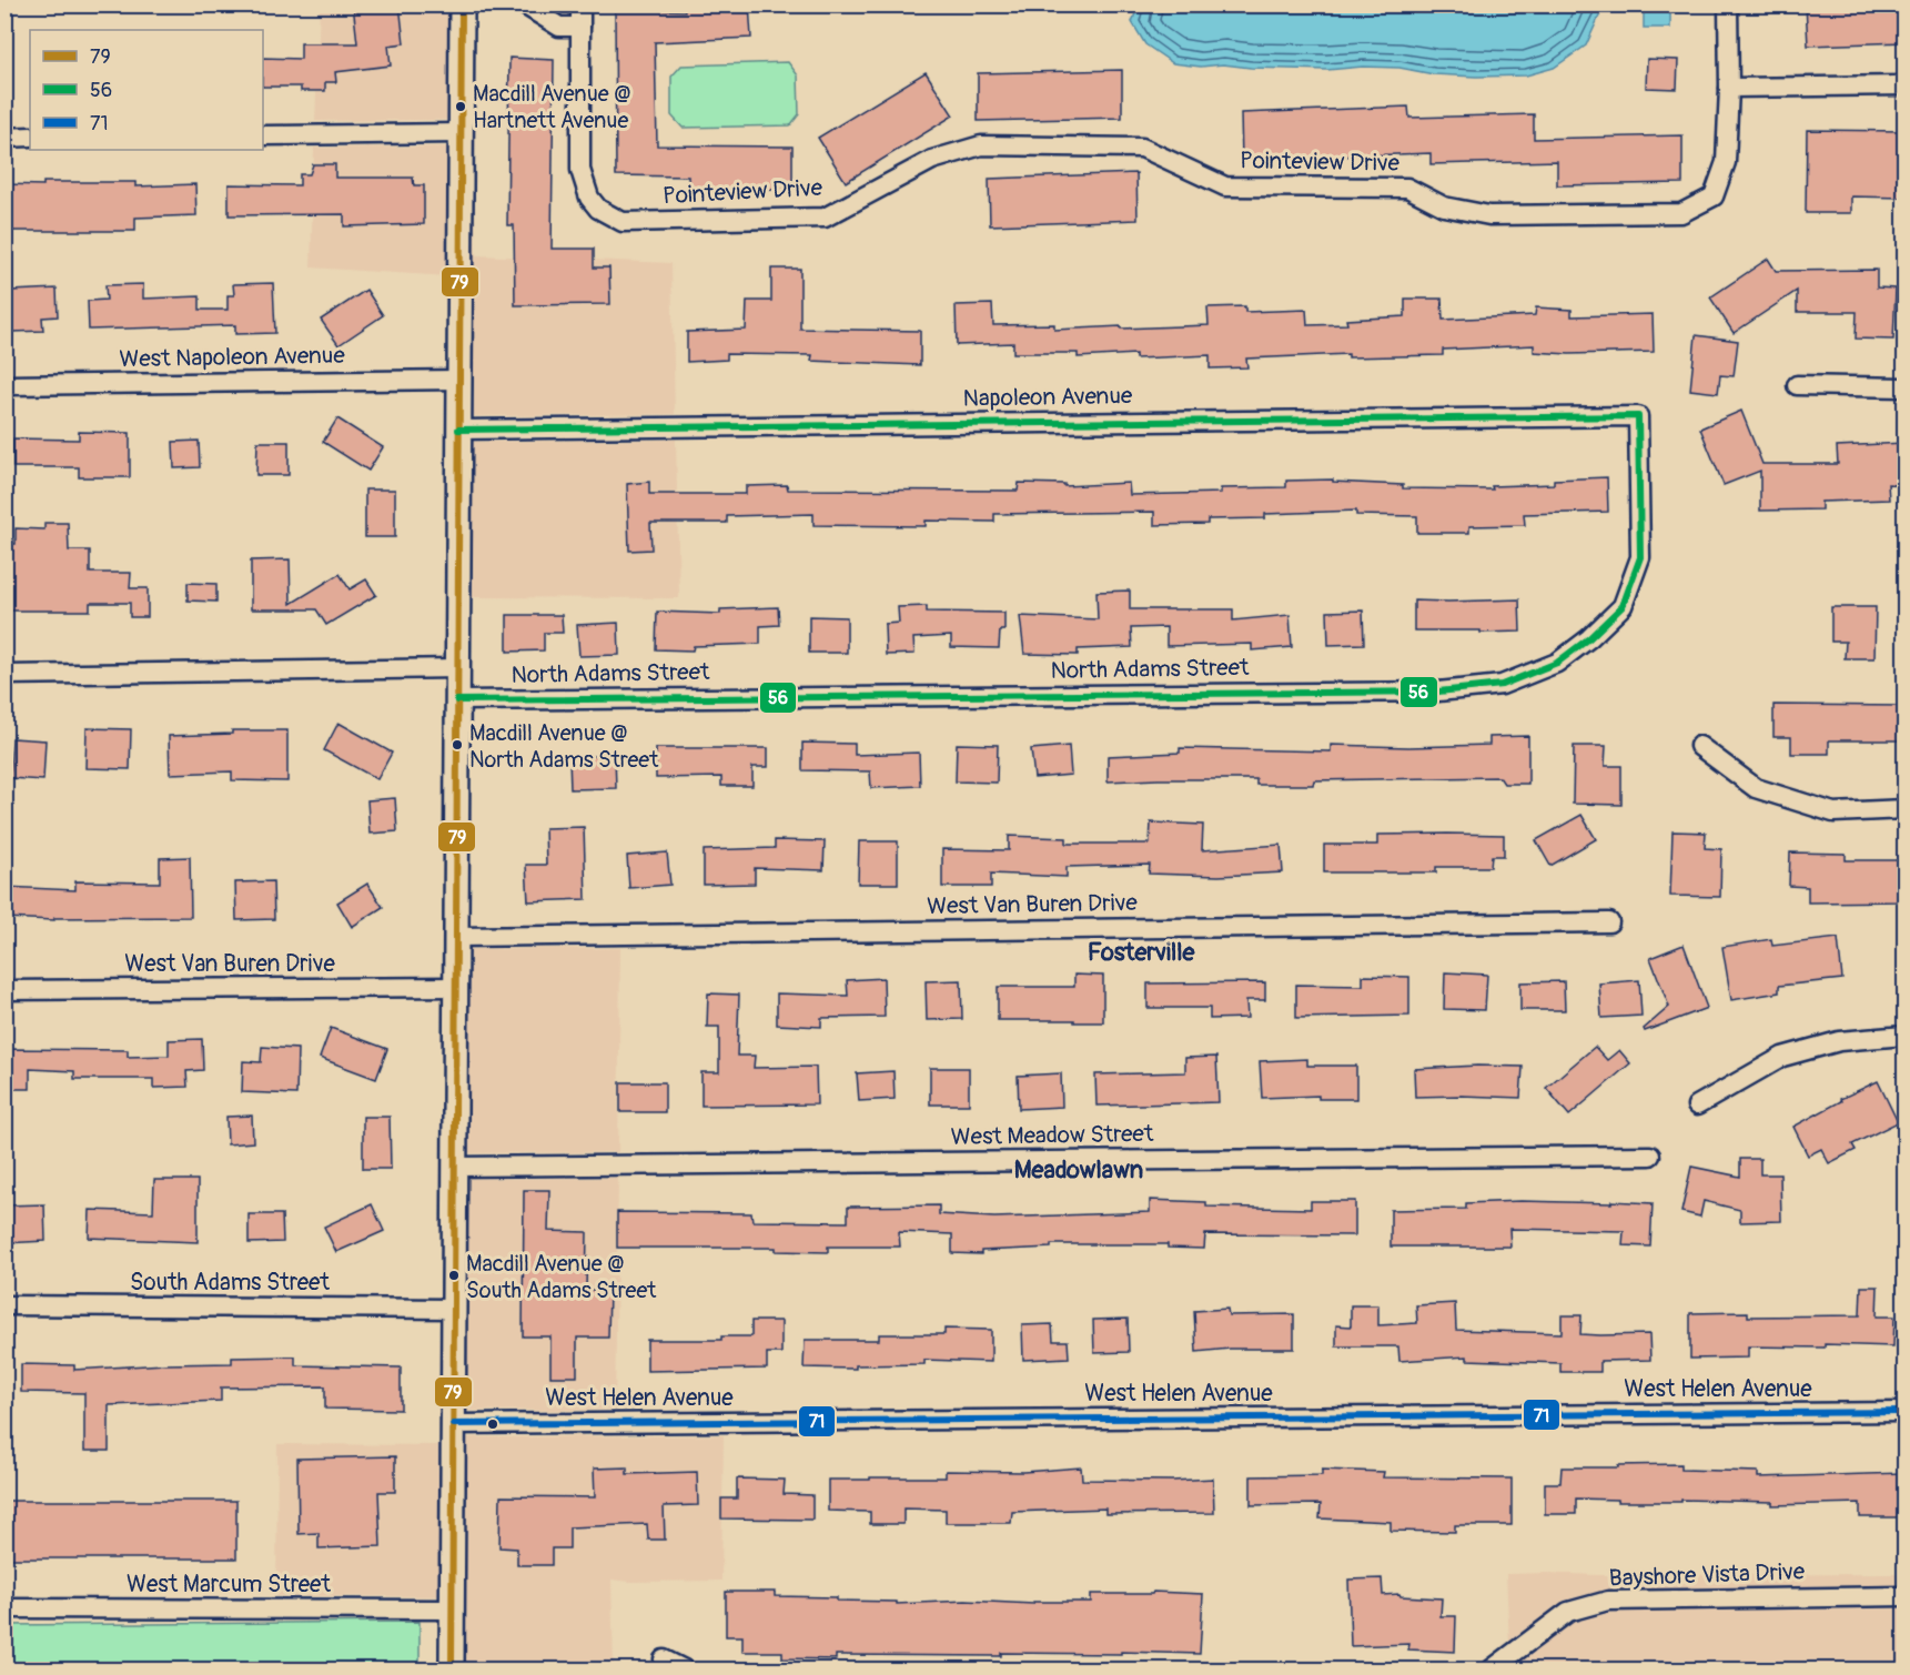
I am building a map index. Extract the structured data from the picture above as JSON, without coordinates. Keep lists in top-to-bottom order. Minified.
{"streets":{"street":["Pointeview Drive","West Napoleon Avenue","Napoleon Avenue","North Adams Street","West Van Buren Drive","West Meadow Street","South Adams Street","West Helen Avenue","Bayshore Vista Drive","West Marcum Street"]},"crossings":[["Napoleon Avenue","North Adams Street"]],"districts":["Fosterville","Meadowlawn"],"places":["Macdill Avenue @ Hartnett Avenue","Macdill Avenue @ North Adams Street","Macdill Avenue @ South Adams Street"],"lines":["transit line 79","transit line 56","transit line 71"],"legend":["79","56","71"]}
